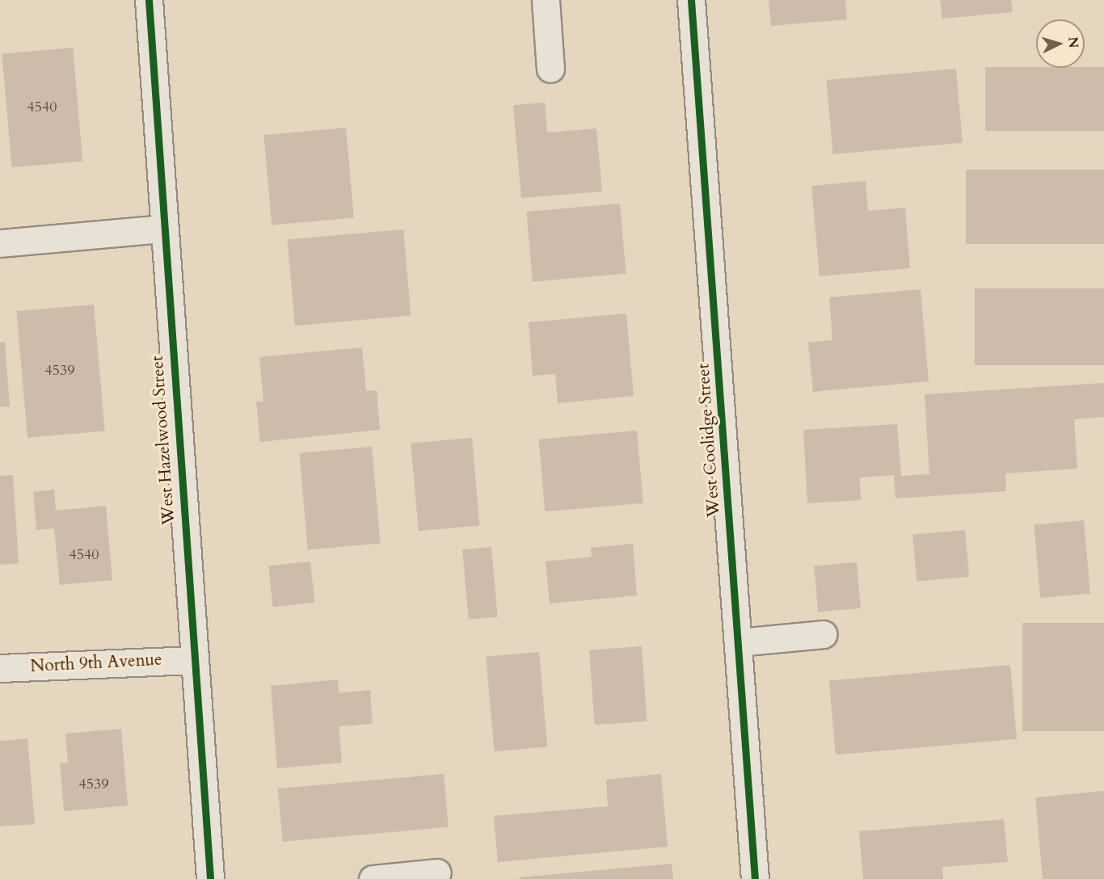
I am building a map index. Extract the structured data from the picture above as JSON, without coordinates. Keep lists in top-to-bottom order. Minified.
{"streets":{"street":["West Hazelwood Street","West Coolidge Street","North 9th Avenue"]},"crossings":[["West Hazelwood Street","North 9th Avenue"]],"house_numbers":["4540","4539","4540","4539"],"north":"right"}
